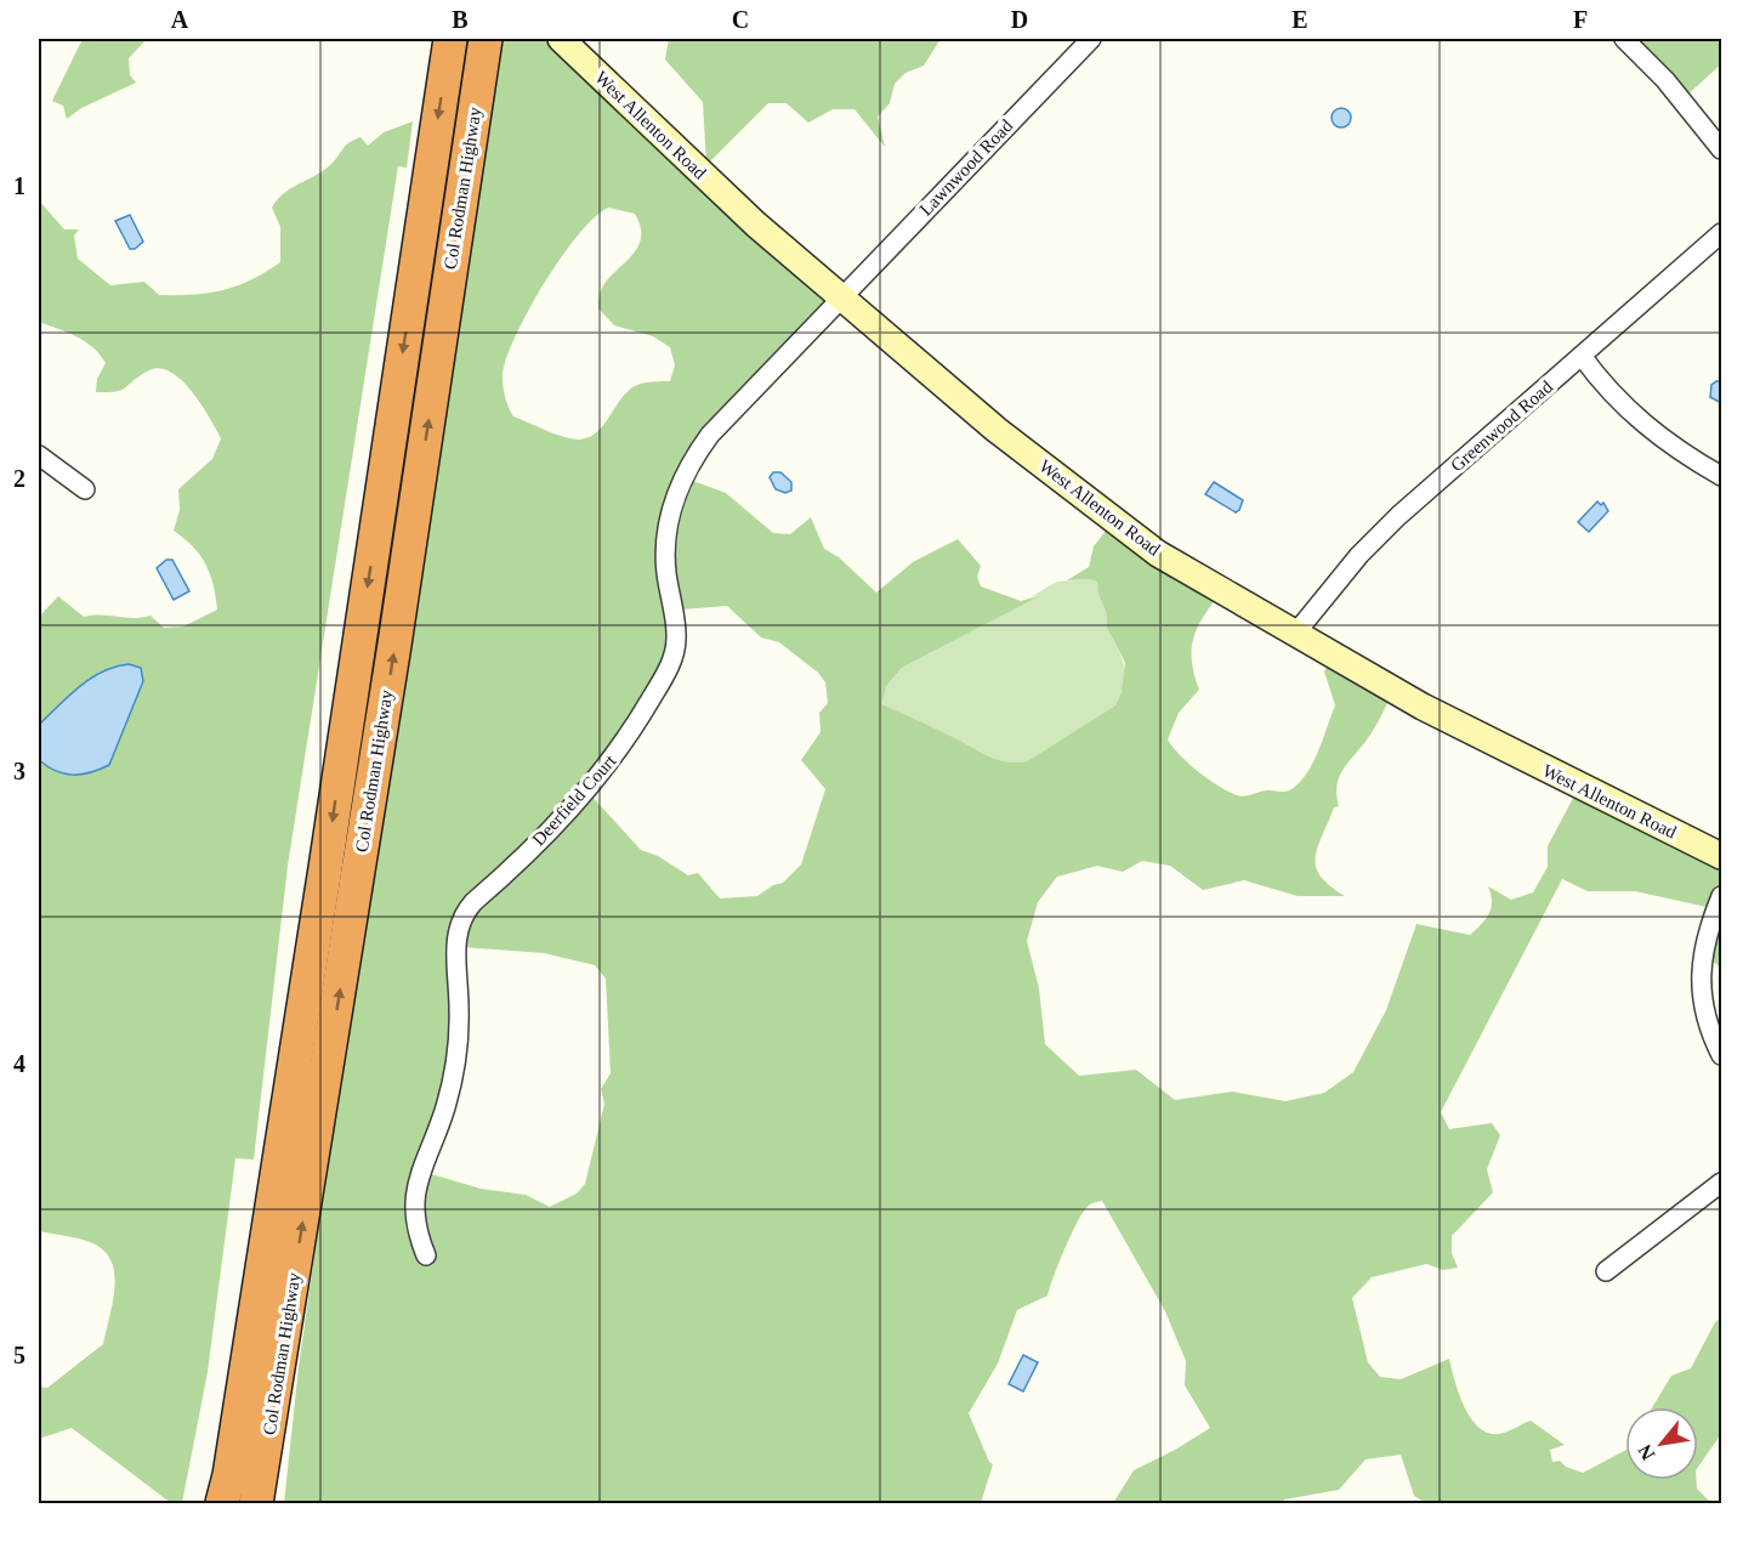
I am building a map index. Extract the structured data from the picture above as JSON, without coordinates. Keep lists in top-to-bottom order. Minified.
{"streets":{"highway":["Col Rodman Highway"],"street":["West Allenton Road","Lawnwood Road","Greenwood Road","Deerfield Court"]},"crossings":[["West Allenton Road","Lawnwood Road"],["West Allenton Road","Greenwood Road"],["West Allenton Road","Deerfield Court"],["Lawnwood Road","Deerfield Court"]],"north":"bottom left","grid":{"columns":["A","B","C","D","E","F"],"rows":["1","2","3","4","5"]}}
